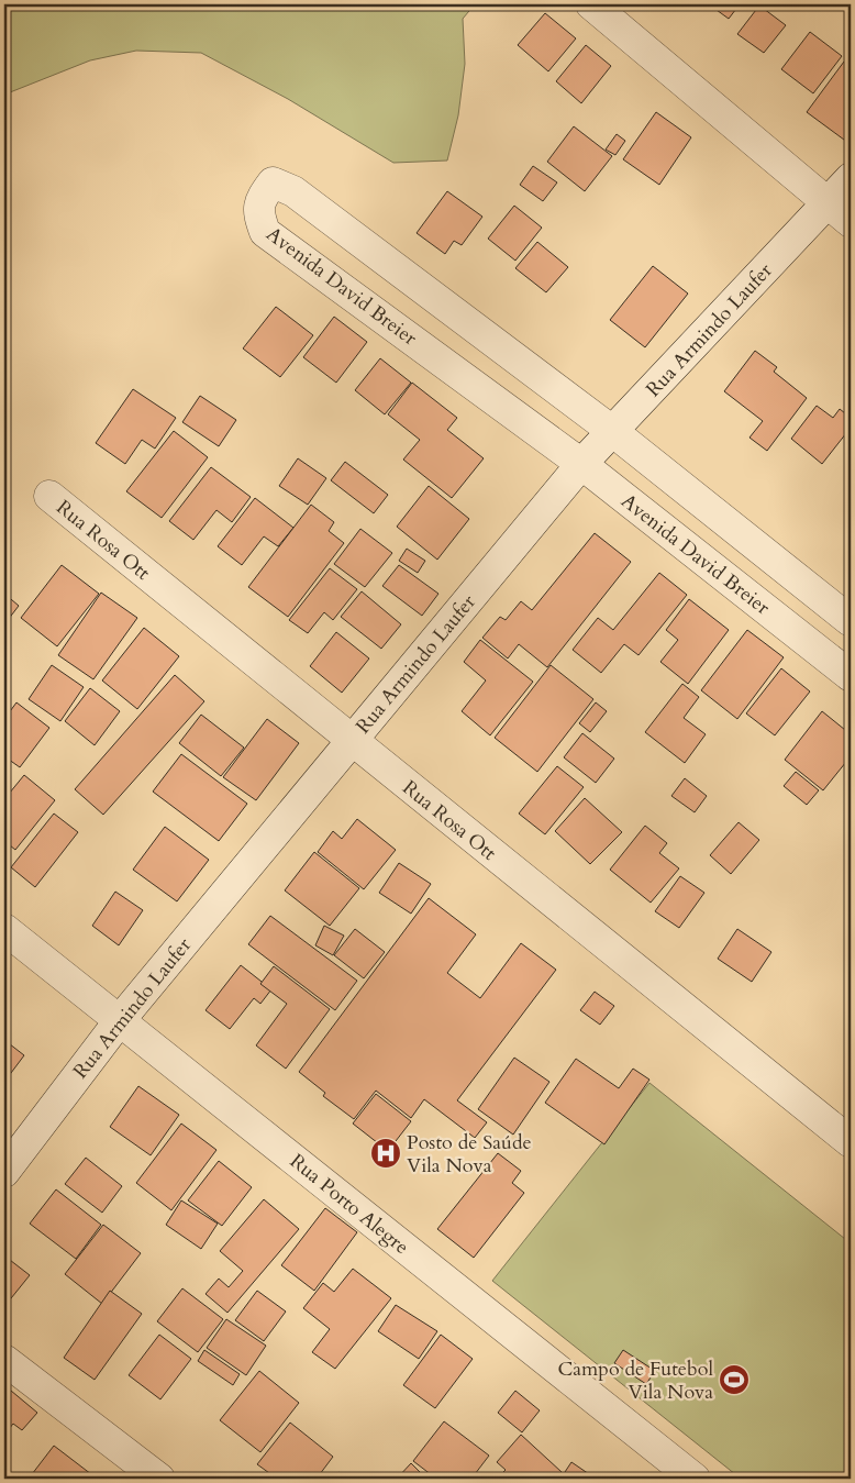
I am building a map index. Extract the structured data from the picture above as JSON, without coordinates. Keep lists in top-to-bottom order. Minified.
{"streets":{"street":["Avenida David Breier","Rua Armindo Laufer","Rua Rosa Ott","Rua Porto Alegre"]},"crossings":[["Avenida David Breier","Rua Armindo Laufer"],["Rua Armindo Laufer","Rua Rosa Ott"],["Rua Armindo Laufer","Rua Porto Alegre"]],"places":{"hospital":["Posto de Saúde Vila Nova"],"sports":["Campo de Futebol Vila Nova"]}}
